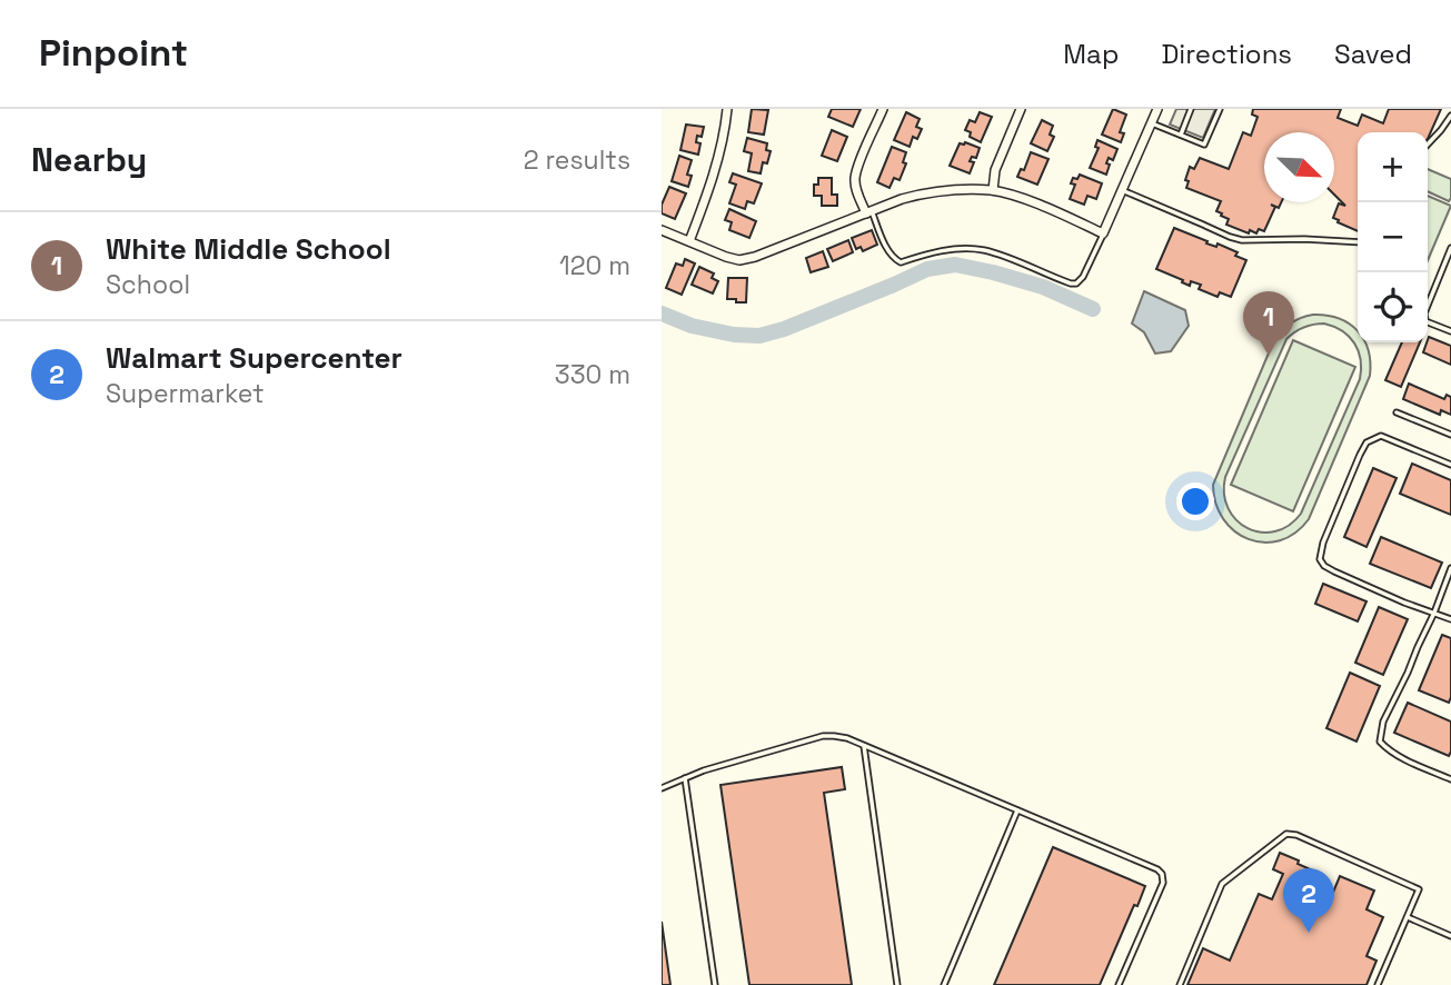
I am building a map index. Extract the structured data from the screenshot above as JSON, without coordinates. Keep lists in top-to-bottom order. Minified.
{"north":"bottom right","page":{"header":"Pinpoint","nav":["Map","Directions","Saved"],"heading":["Nearby","2 results"],"map_buttons":["+","−"],"list":[{"mark":"1","name":"White Middle School","note":"School","value":"120 m"},{"mark":"2","name":"Walmart Supercenter","note":"Supermarket","value":"330 m"}],"pins":["1","2"]}}
